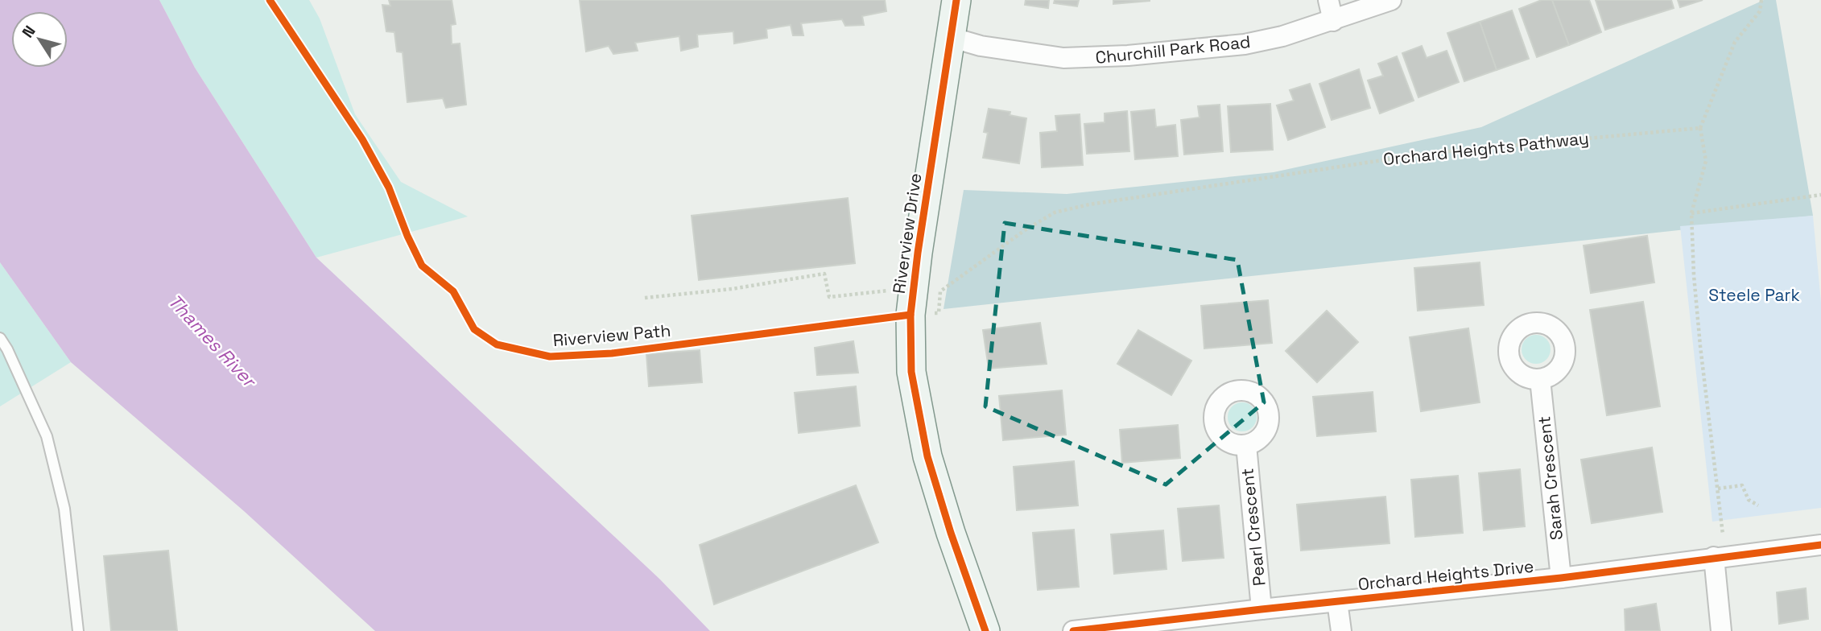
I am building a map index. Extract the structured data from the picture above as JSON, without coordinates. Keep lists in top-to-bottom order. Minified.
{"streets":{"street":["Churchill Park Road","Riverview Drive","Sarah Crescent","Pearl Crescent","Orchard Heights Drive"],"path":["Orchard Heights Pathway"],"cycle path":["Riverview Path"]},"crossings":[["Churchill Park Road","Riverview Drive"],["Orchard Heights Pathway","Riverview Drive"],["Orchard Heights Pathway","Riverview Path"],["Riverview Drive","Riverview Path"],["Sarah Crescent","Orchard Heights Drive"],["Pearl Crescent","Orchard Heights Drive"]],"water":["Thames River"],"parks":["Steele Park"],"north":"top left"}
